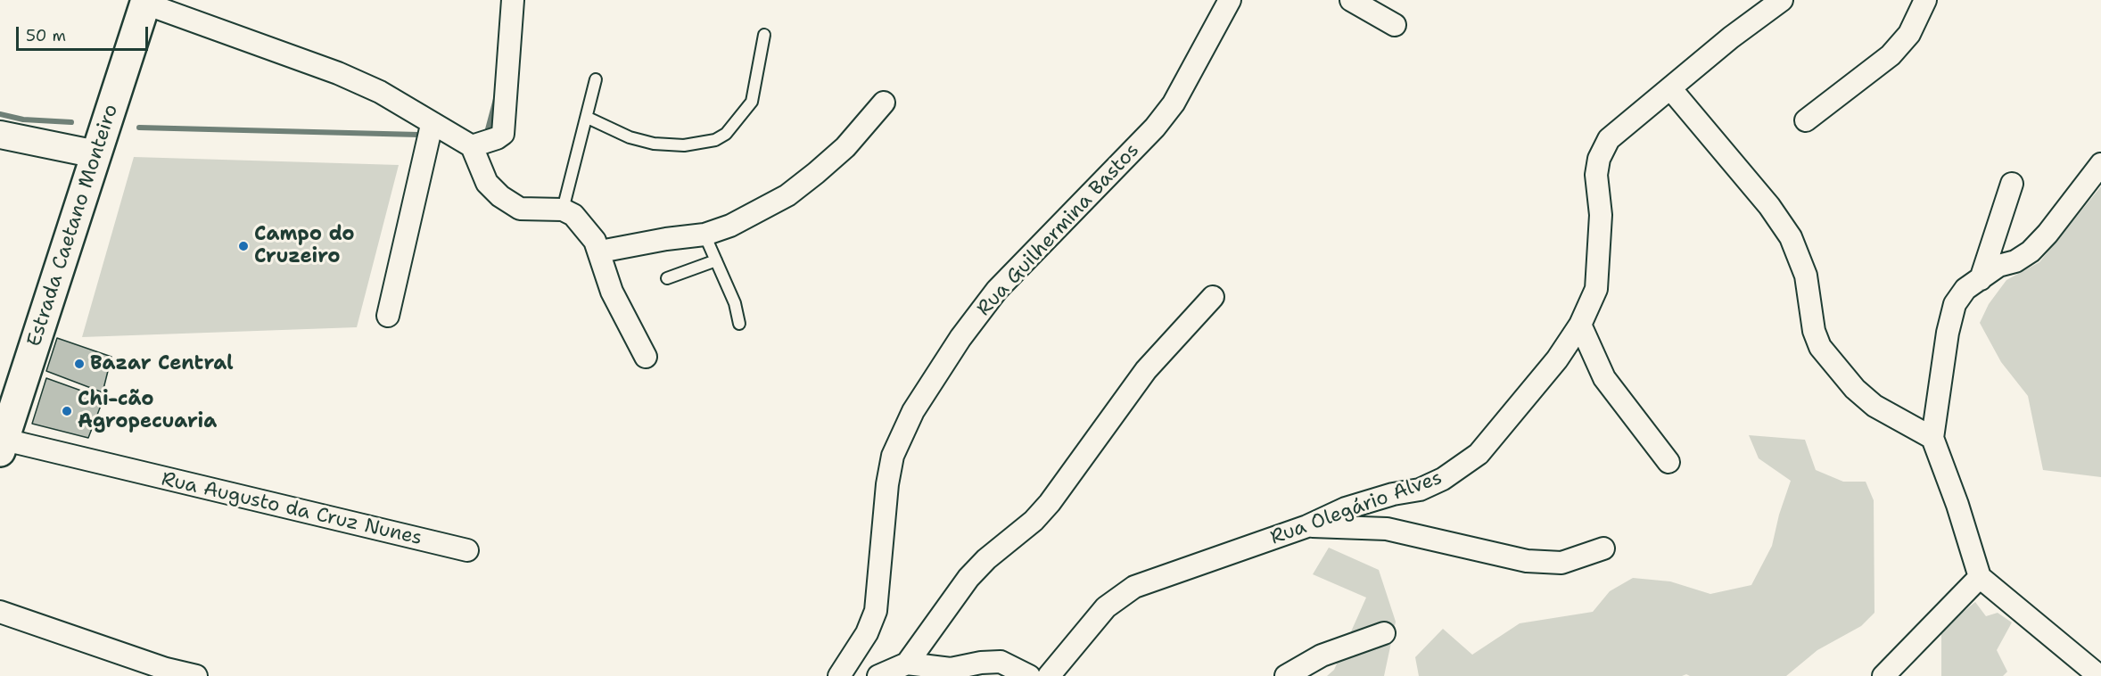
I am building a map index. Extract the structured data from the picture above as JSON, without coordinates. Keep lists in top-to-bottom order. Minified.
{"streets":{"main road":["Estrada Caetano Monteiro"],"street":["Rua Guilhermina Bastos","Rua Olegário Alves","Rua Augusto da Cruz Nunes"]},"crossings":[["Estrada Caetano Monteiro","Rua Augusto da Cruz Nunes"]],"places":["Campo do Cruzeiro","Bazar Central","Chi-cão Agropecuaria"],"scale_bar":"50 m"}
